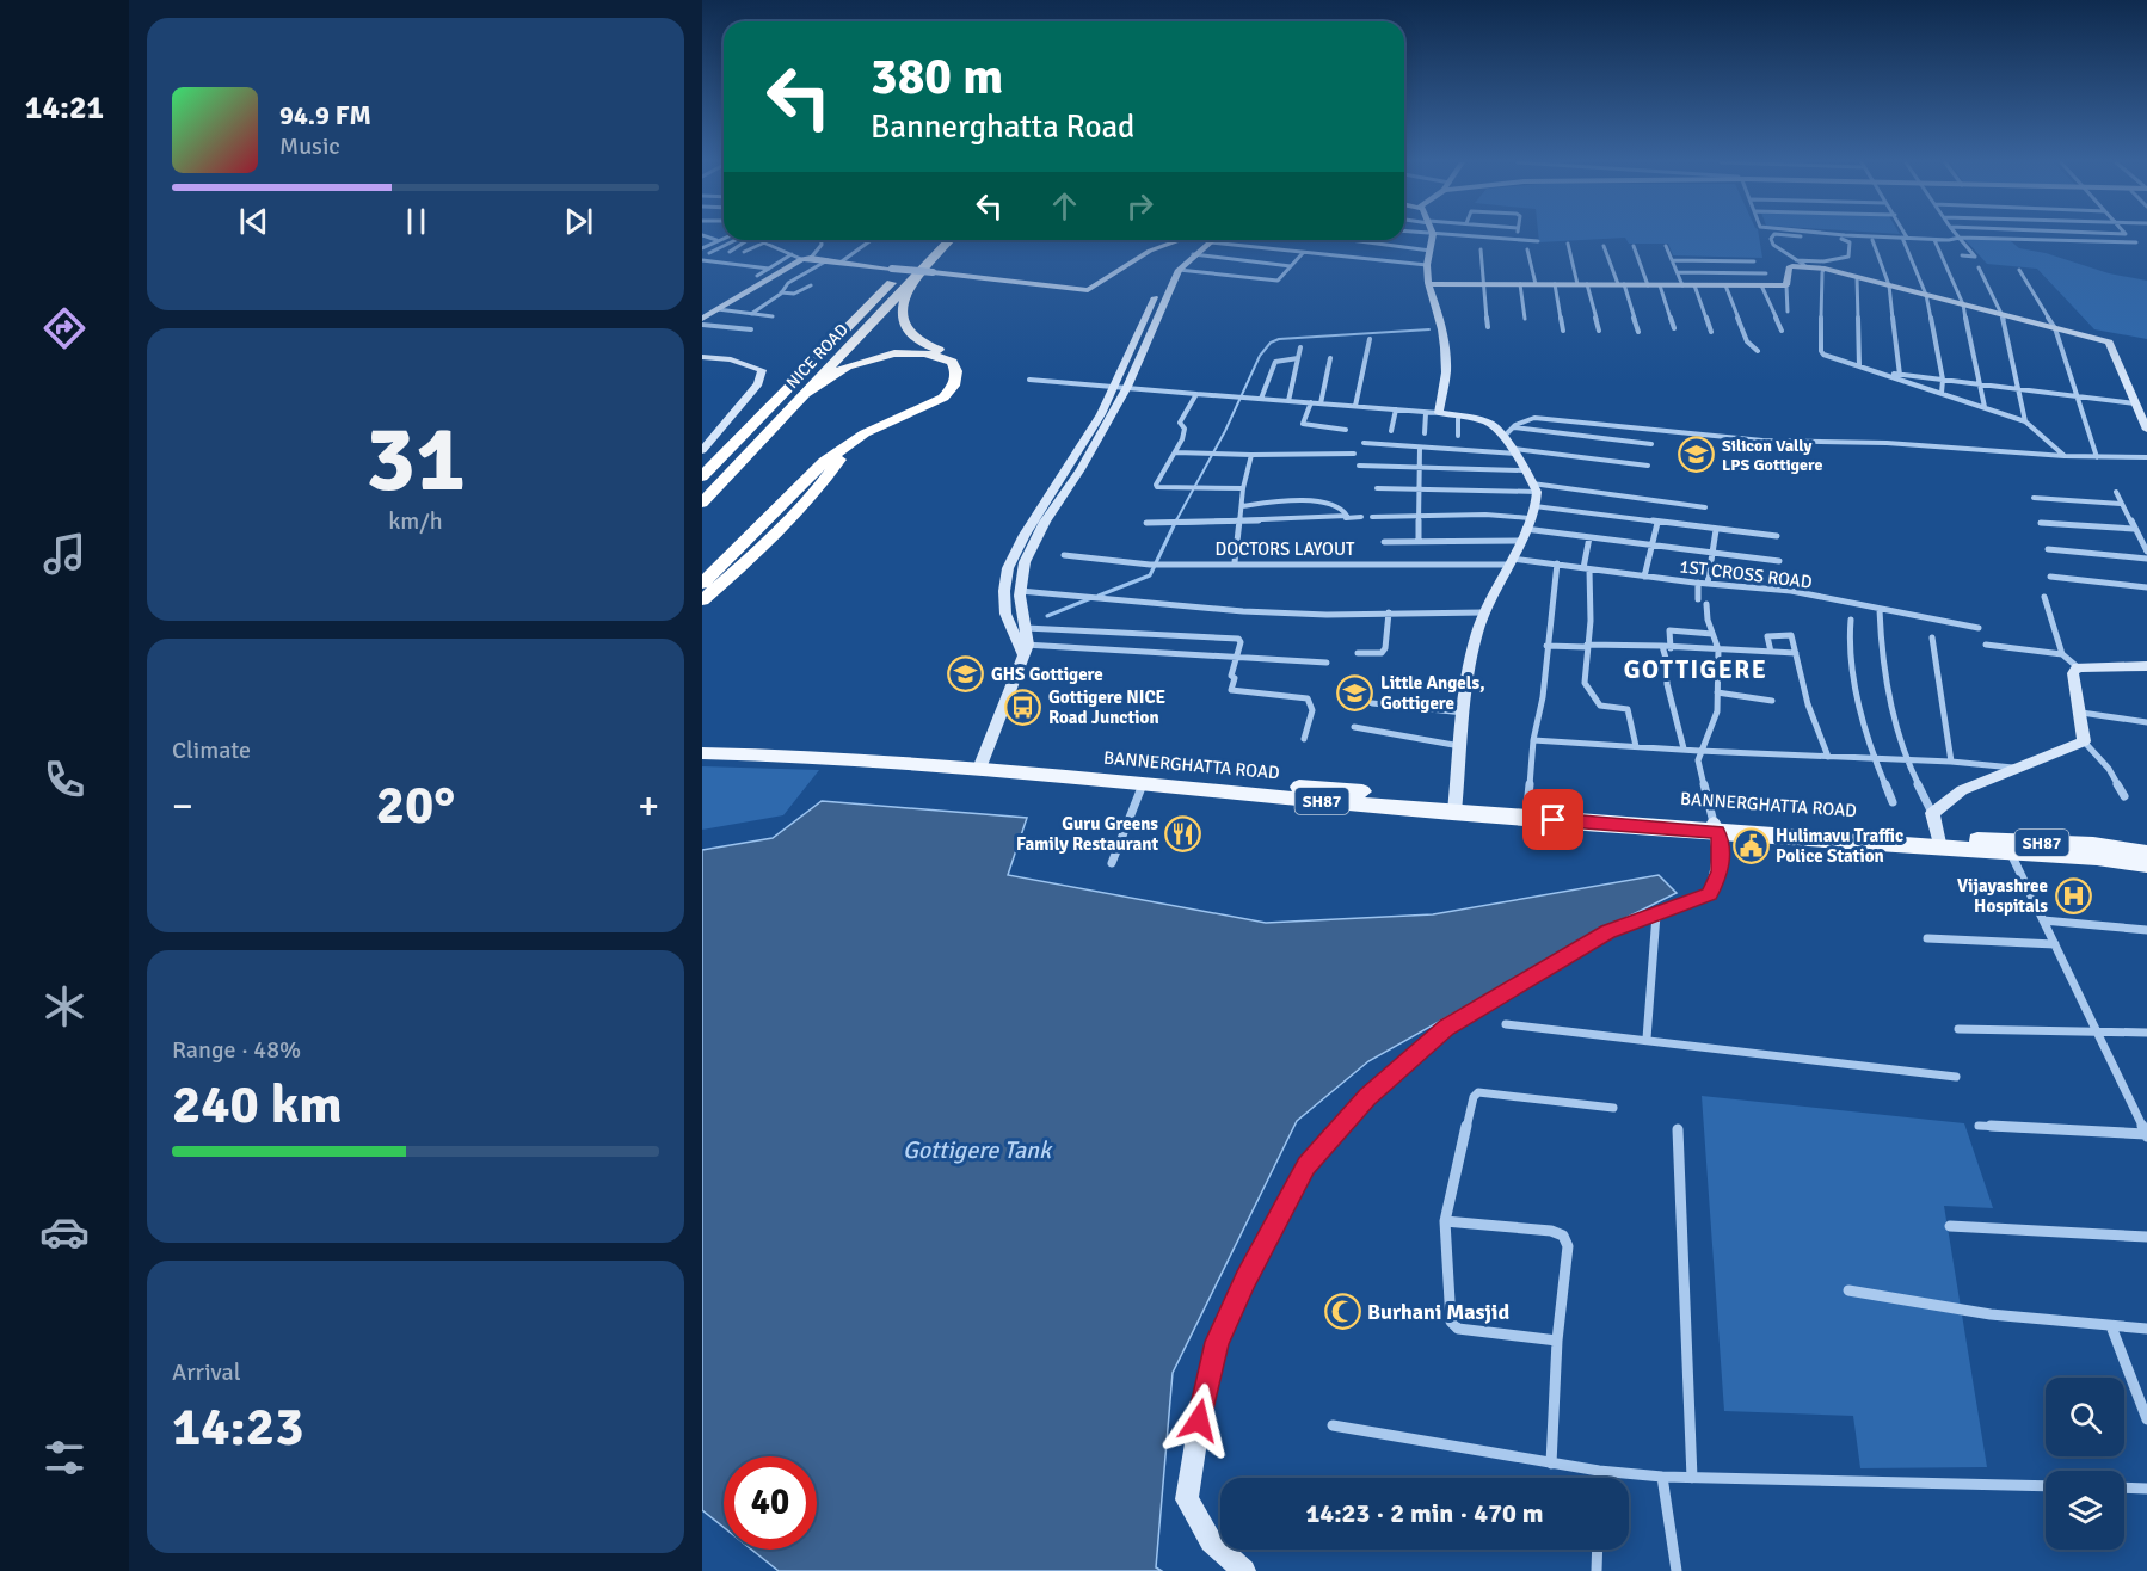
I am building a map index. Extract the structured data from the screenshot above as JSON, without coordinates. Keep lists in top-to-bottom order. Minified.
{"streets":{"highway":["NICE ROAD"],"main road":["BANNERGHATTA ROAD","SH87"],"street":["DOCTORS LAYOUT","1ST CROSS ROAD"]},"crossings":[["DOCTORS LAYOUT","1ST CROSS ROAD"]],"districts":["GOTTIGERE"],"water":["Gottigere Tank"],"places":{"school or university":["Silicon Vally LPS Gottigere","GHS Gottigere","Little Angels, Gottigere"],"bus stop":["Gottigere NICE Road Junction"],"restaurant":["Guru Greens Family Restaurant"],"public building":["Hulimavu Traffic Police Station"],"hospital":["Vijayashree Hospitals"],"mosque":["Burhani Masjid"]},"page":{"tabs":"14:21","turn":["380 m","Bannerghatta Road"],"song":["94.9 FM","Music"],"tile":[["31","km/h"],"Climate",["Range · 48%","240 km"],["Arrival","14:23"]],"heat":["−","20°","+"],"limit":"40","trip":"14:23 · 2 min · 470 m"}}
